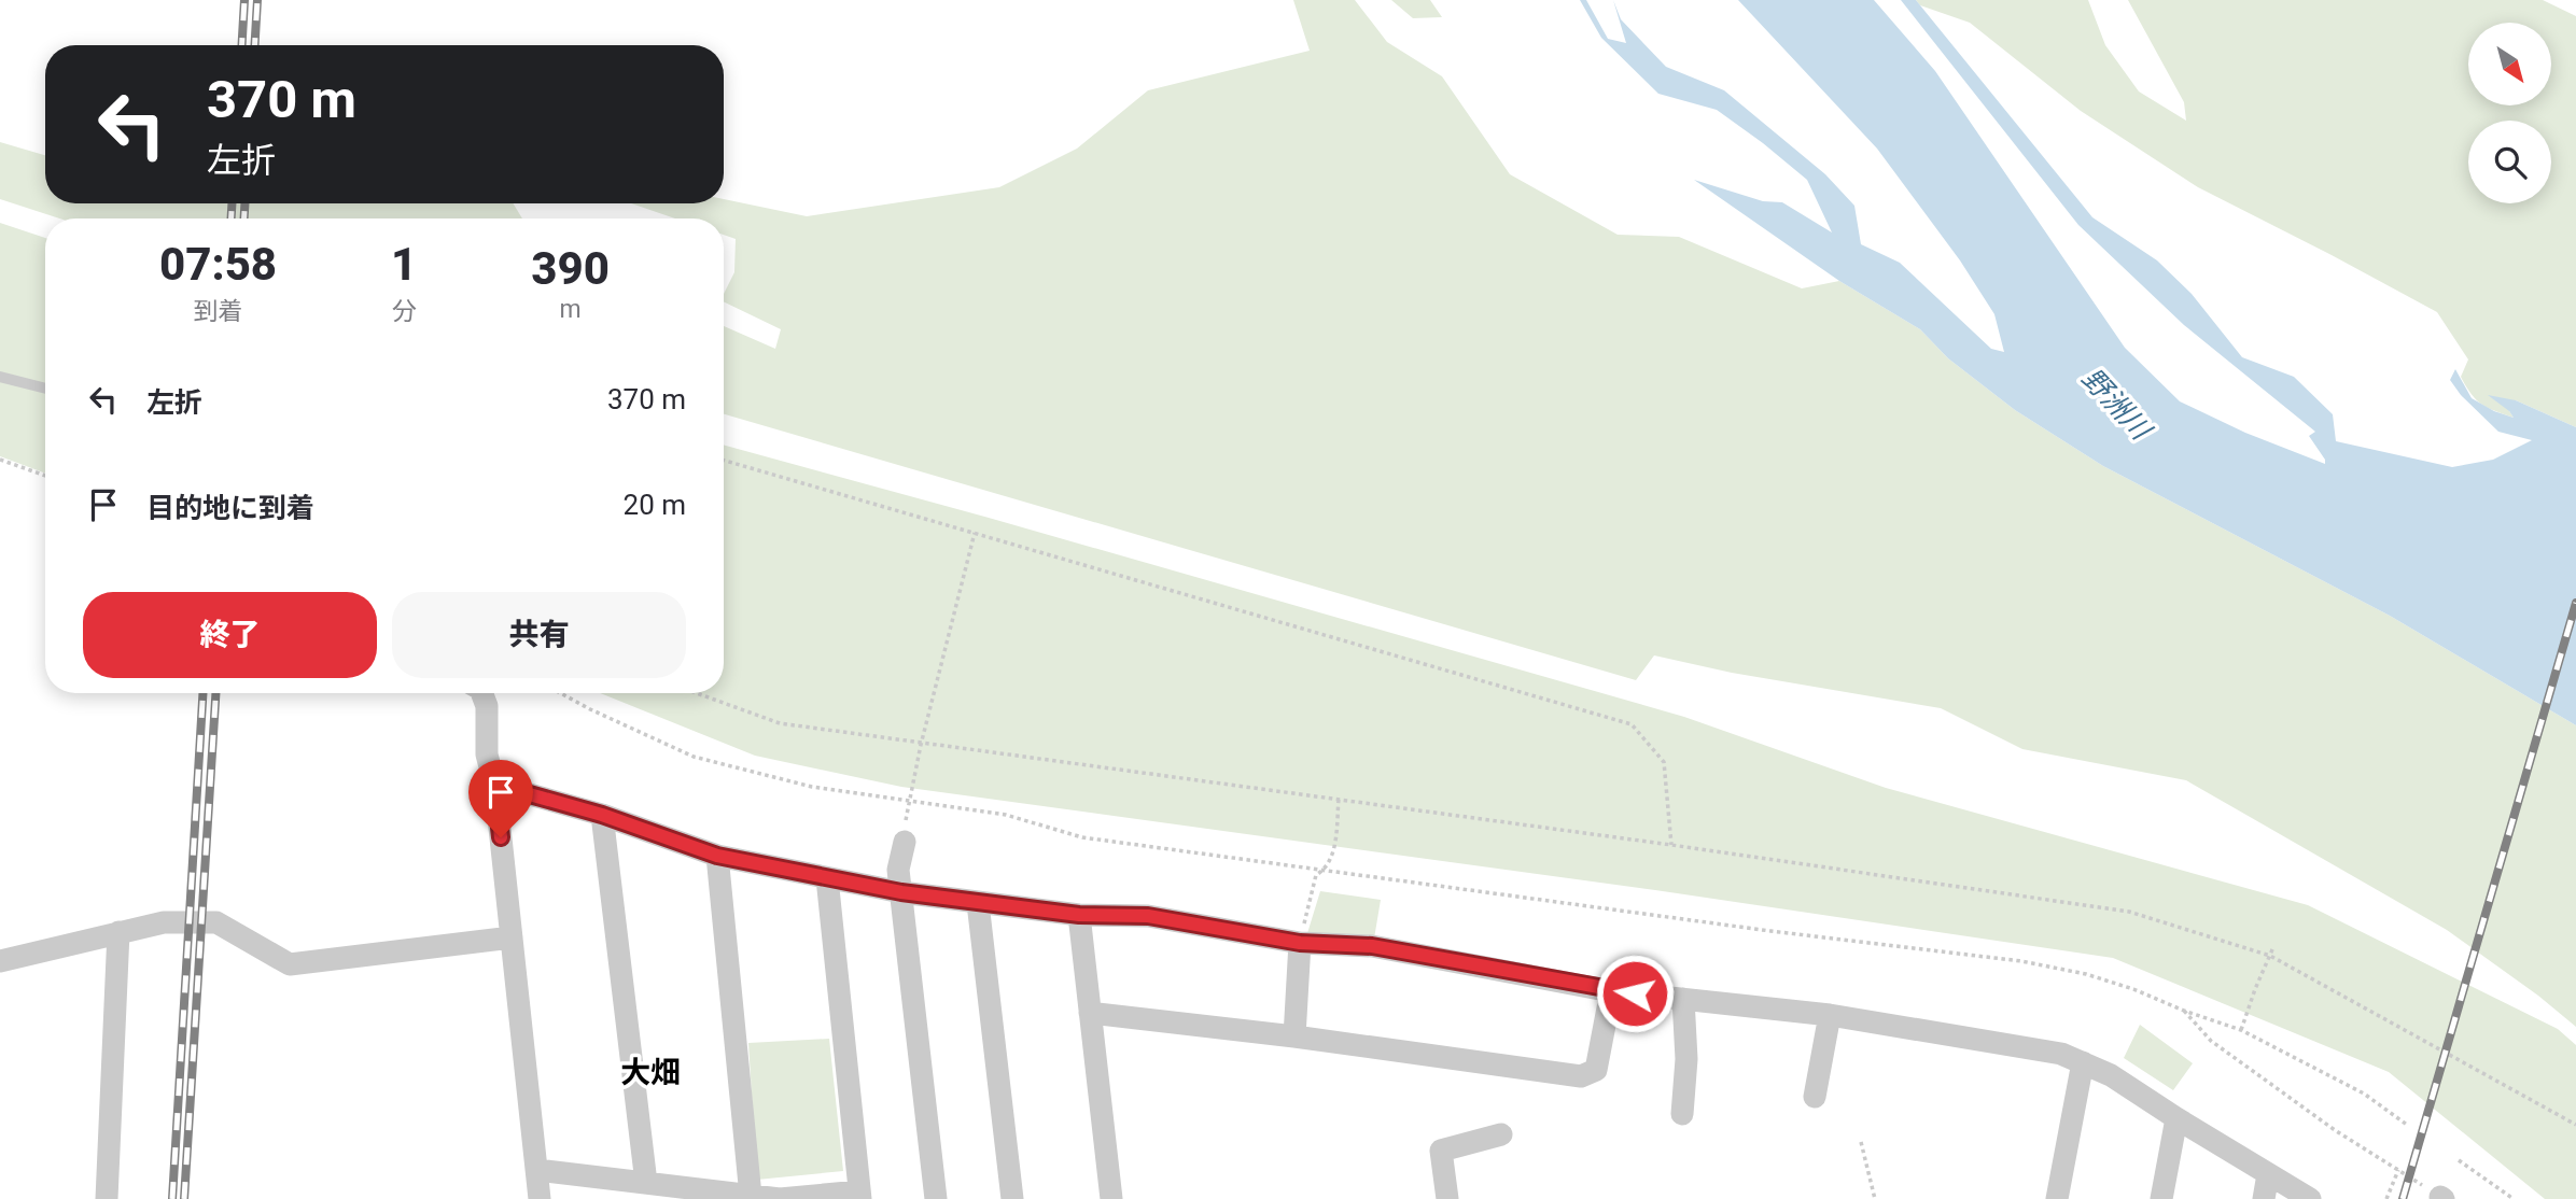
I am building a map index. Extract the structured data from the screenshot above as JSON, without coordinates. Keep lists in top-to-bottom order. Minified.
{"districts":["大畑"],"water":["野洲川"],"north":"bottom right","page":{"turn":["370 m","左折"],"eta":["07:58","到着","1","分","390","m"],"list":[{"name":"左折","value":"370 m"},{"name":"目的地に到着","value":"20 m"}],"buttons":["終了","共有"]}}
